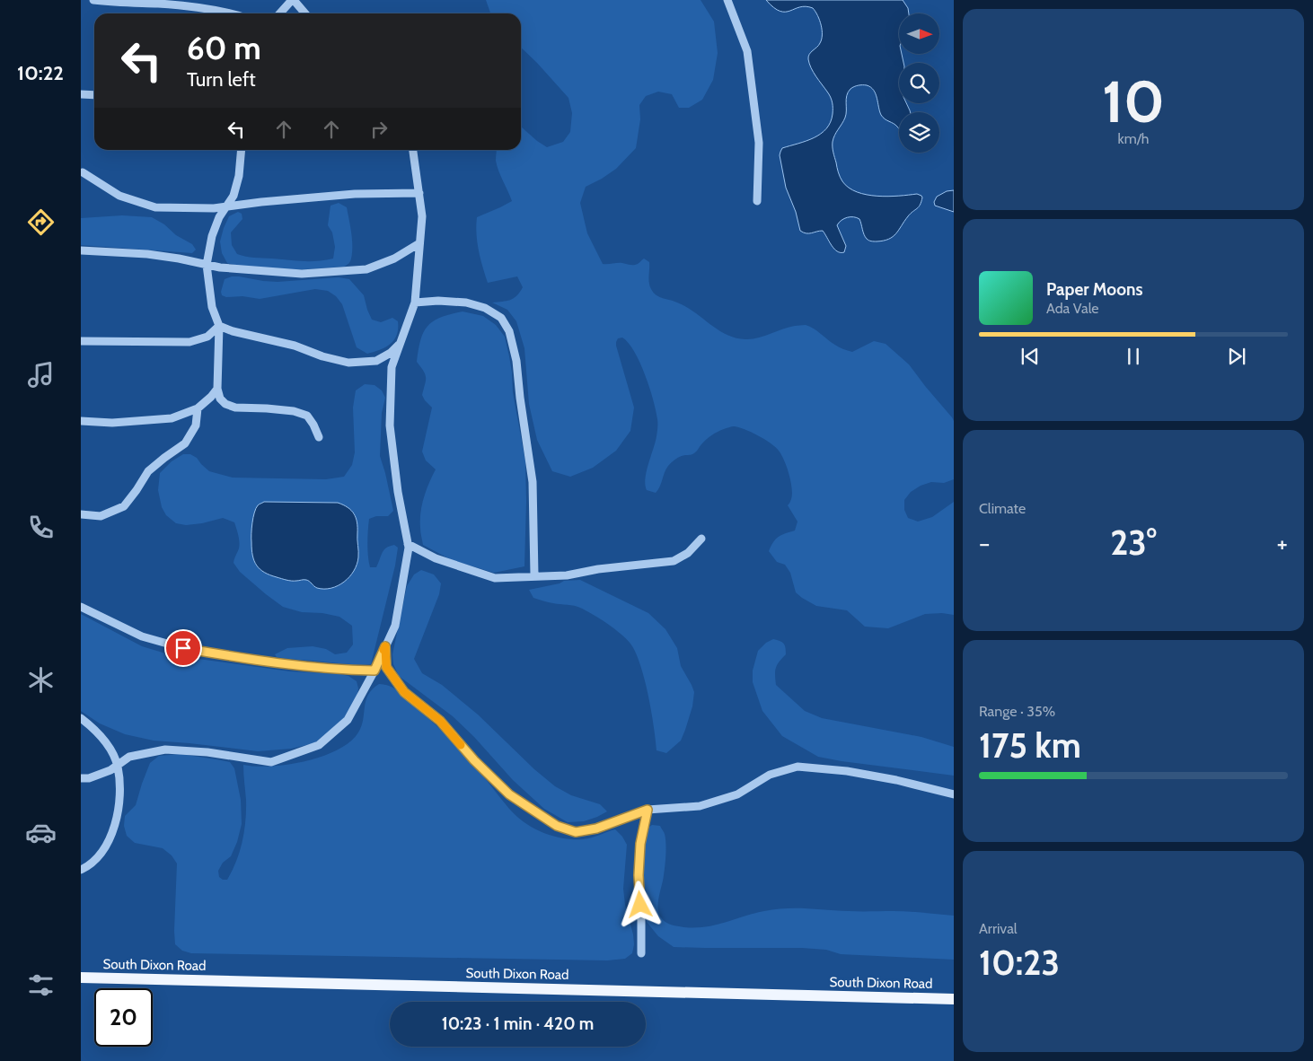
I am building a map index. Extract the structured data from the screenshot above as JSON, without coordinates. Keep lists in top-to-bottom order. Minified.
{"streets":{"main road":["South Dixon Road"]},"north":"right","page":{"tabs":"10:22","tile":[["10","km/h"],"Climate",["Range · 35%","175 km"],["Arrival","10:23"]],"turn":["60 m","Turn left"],"song":["Paper Moons","Ada Vale"],"heat":["−","23°","+"],"limit":"20","trip":"10:23 · 1 min · 420 m"}}
